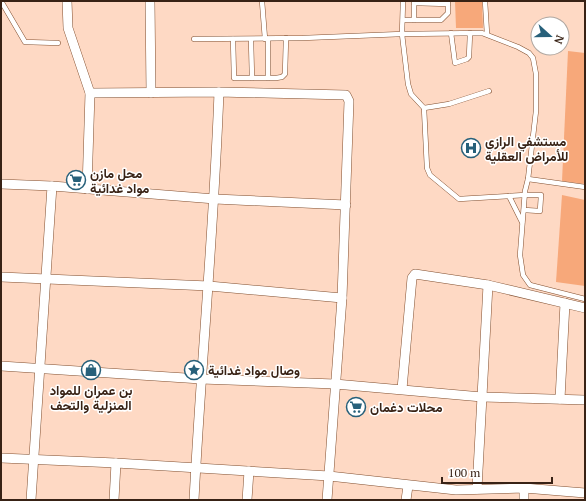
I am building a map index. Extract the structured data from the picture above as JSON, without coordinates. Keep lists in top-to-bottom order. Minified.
{"places":{"hospital":["مستشفي الرازي للأمراض العقلية"],"supermarket":["محل مازن مواد غدائية","محلات دغمان"],"shop":["بن عمران للمواد المنزلية والتحف"],"place":["وصال مواد غدائية"]},"scale_bar":"100 m","north":"right"}
